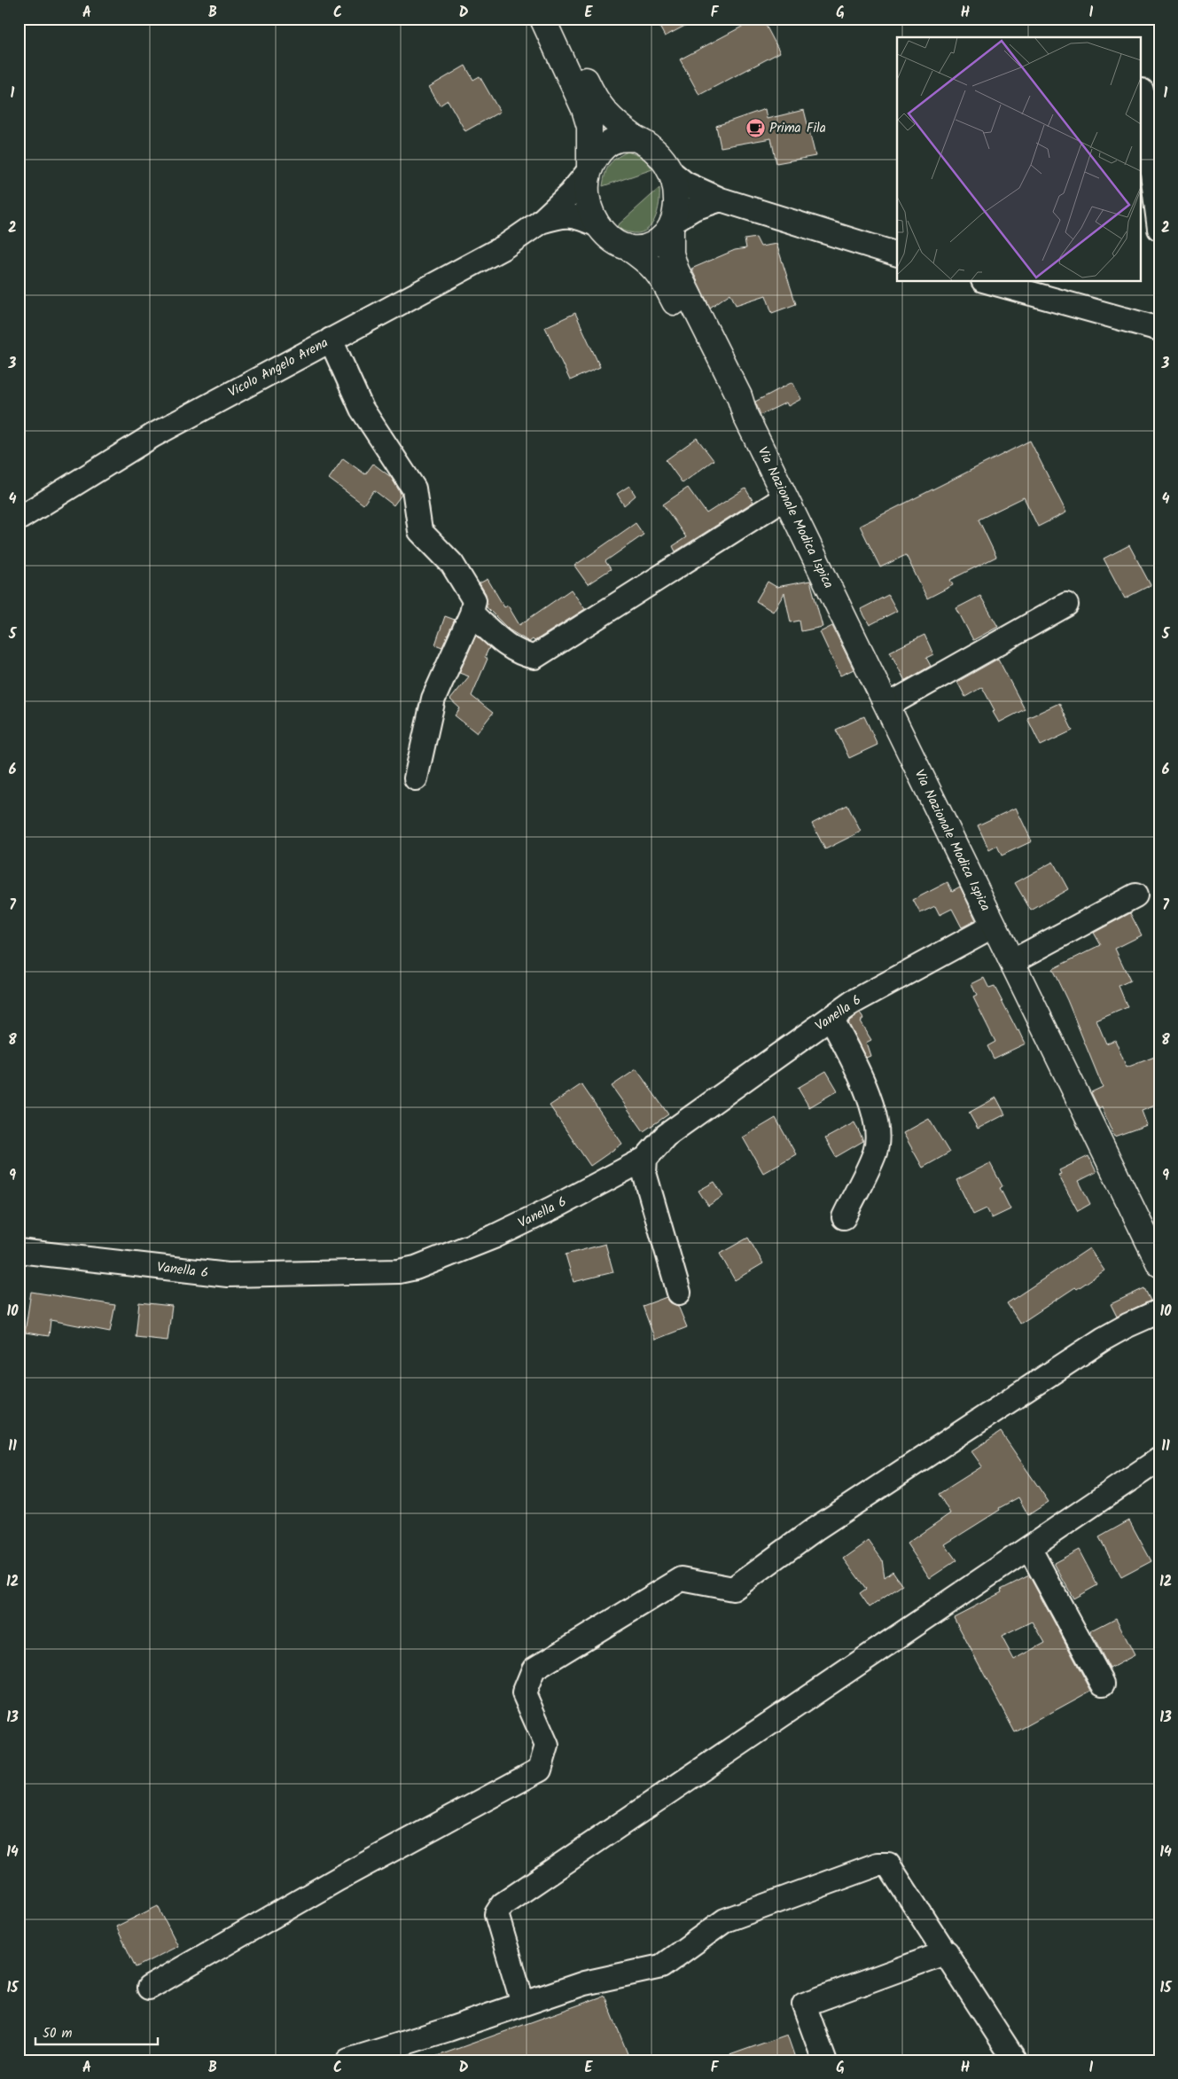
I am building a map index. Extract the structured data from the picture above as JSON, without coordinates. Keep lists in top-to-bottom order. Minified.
{"streets":{"main road":["Via Nazionale Modica Ispica"],"street":["Vicolo Angelo Arena","Vanella 6"]},"crossings":[["Via Nazionale Modica Ispica","Vanella 6"]],"places":{"cafe":["Prima Fila"]},"scale_bar":"50 m","grid":{"columns":["A","B","C","D","E","F","G","H","I"],"rows":["1","2","3","4","5","6","7","8","9","10","11","12","13","14","15"]}}
